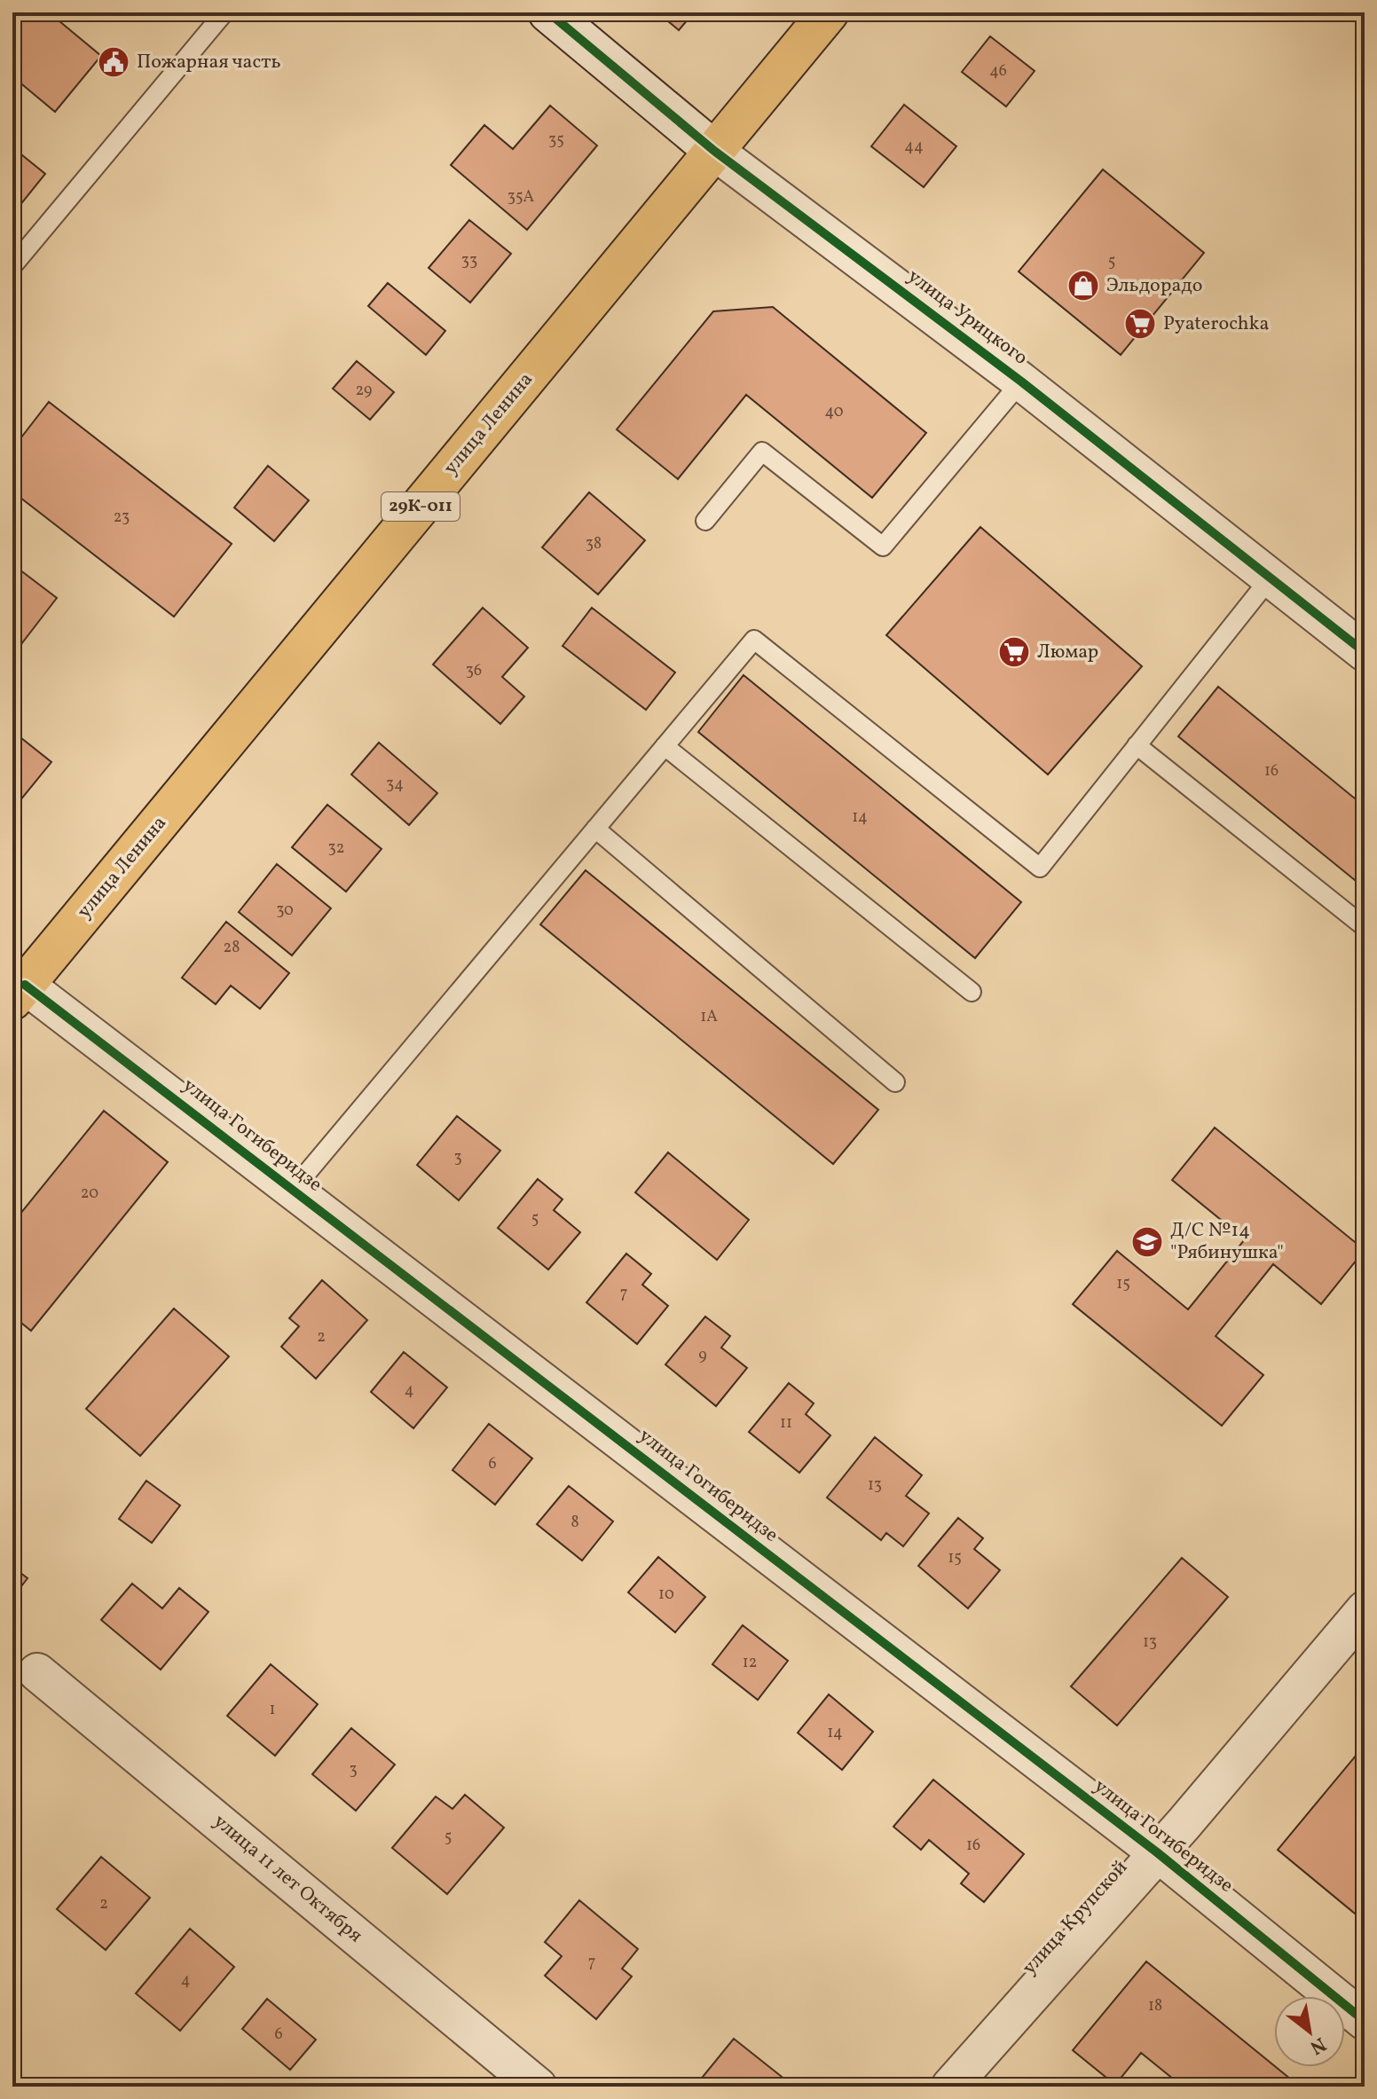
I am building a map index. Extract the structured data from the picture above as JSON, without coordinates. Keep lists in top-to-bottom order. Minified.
{"streets":{"main road":["улица Ленина","29К-011"],"street":["улица Урицкого","улица Гогиберидзе","улица 11 лет Октября","улица Крупской"]},"crossings":[["улица Урицкого","улица Ленина"],["улица Ленина","улица Гогиберидзе"],["улица Гогиберидзе","улица Крупской"]],"places":{"public building":["Пожарная часть"],"shop":["Эльдорадо"],"supermarket":["Pyaterochka","Люмар"],"school or university":["Д/С №14 \"Рябинушка\""]},"house_numbers":["46","35","44","35А","33","5","29","40","23","38","36","16","34","14","32","30","28","1А","3","20","5","15","7","2","9","4","11","6","13","8","15","10","13","12","1","14","3","5","16","2","7","4","18","6"],"north":"bottom right"}
